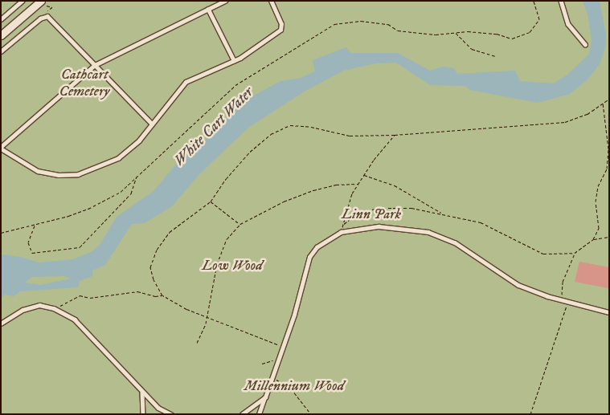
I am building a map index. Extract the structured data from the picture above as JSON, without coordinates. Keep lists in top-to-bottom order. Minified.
{"water":["White Cart Water"],"parks":["Cathcart Cemetery","Linn Park","Low Wood","Millennium Wood"]}
